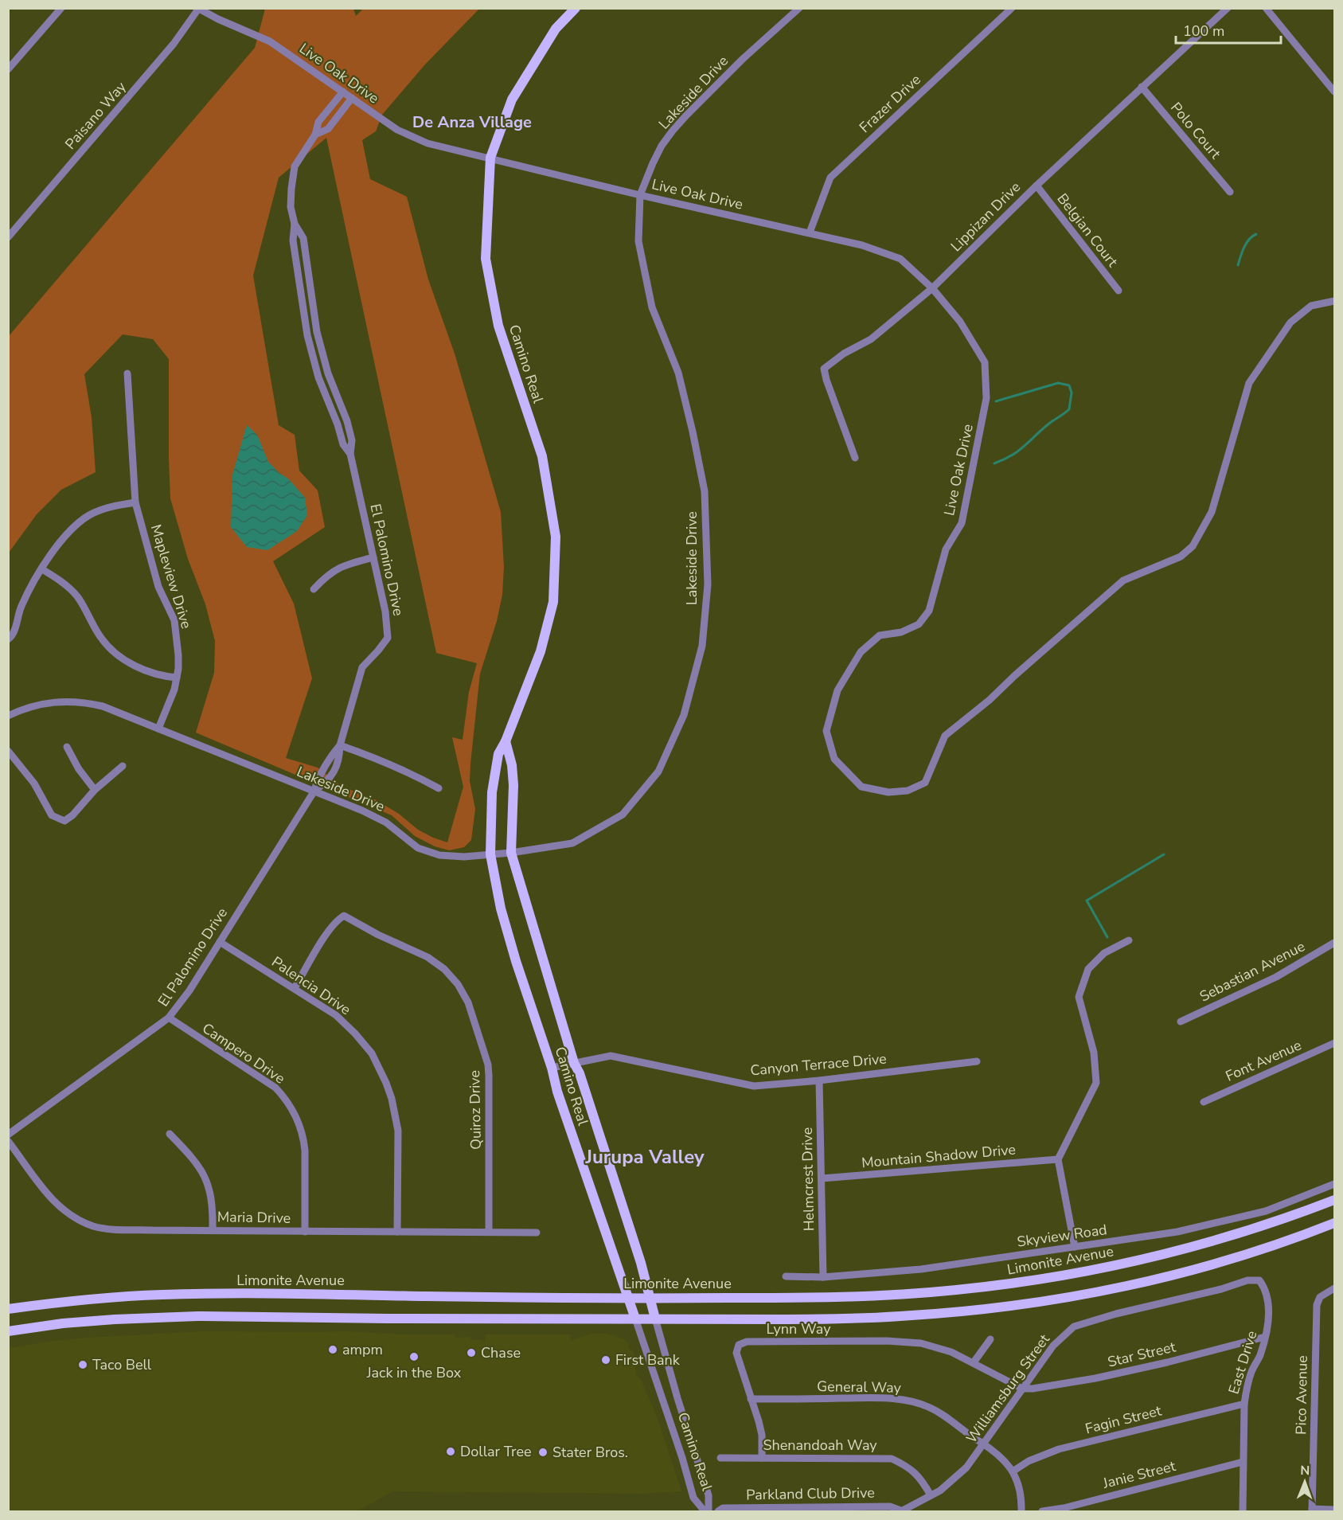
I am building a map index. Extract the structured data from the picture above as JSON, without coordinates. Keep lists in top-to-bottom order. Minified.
{"streets":{"main road":["Camino Real","Limonite Avenue"],"street":["Live Oak Drive","Lakeside Drive","Frazer Drive","Paisano Way","Polo Court","Lippizan Drive","Belgian Court","El Palomino Drive","Mapleview Drive","Sebastian Avenue","Palencia Drive","Campero Drive","Font Avenue","Canyon Terrace Drive","Quiroz Drive","Mountain Shadow Drive","Helmcrest Drive","Maria Drive","Skyview Road","Lynn Way","Star Street","East Drive","General Way","Williamsburg Street","Pico Avenue","Fagin Street","Shenandoah Way","Janie Street","Parkland Club Drive"]},"crossings":[["Live Oak Drive","Lakeside Drive"],["Live Oak Drive","Frazer Drive"],["Live Oak Drive","Paisano Way"],["Live Oak Drive","Lippizan Drive"],["Live Oak Drive","Camino Real"],["Live Oak Drive","El Palomino Drive"],["Lakeside Drive","Camino Real"],["Lakeside Drive","El Palomino Drive"],["Lakeside Drive","Mapleview Drive"],["Polo Court","Lippizan Drive"],["Lippizan Drive","Belgian Court"],["Camino Real","Canyon Terrace Drive"],["Camino Real","Limonite Avenue"],["El Palomino Drive","Palencia Drive"],["El Palomino Drive","Campero Drive"],["Palencia Drive","Quiroz Drive"],["Palencia Drive","Maria Drive"],["Campero Drive","Maria Drive"],["Canyon Terrace Drive","Helmcrest Drive"],["Quiroz Drive","Maria Drive"],["Mountain Shadow Drive","Helmcrest Drive"],["Helmcrest Drive","Skyview Road"],["Lynn Way","Star Street"],["Lynn Way","General Way"],["Lynn Way","Williamsburg Street"],["Lynn Way","Shenandoah Way"],["Star Street","East Drive"],["Star Street","Williamsburg Street"],["East Drive","Williamsburg Street"],["East Drive","Fagin Street"],["East Drive","Janie Street"],["General Way","Williamsburg Street"],["General Way","Fagin Street"],["Williamsburg Street","Shenandoah Way"],["Williamsburg Street","Parkland Club Drive"]],"districts":["De Anza Village","Jurupa Valley"],"places":["ampm","Chase","Jack in the Box","First Bank","Taco Bell","Dollar Tree","Stater Bros."],"scale_bar":"100 m","north":"top"}
